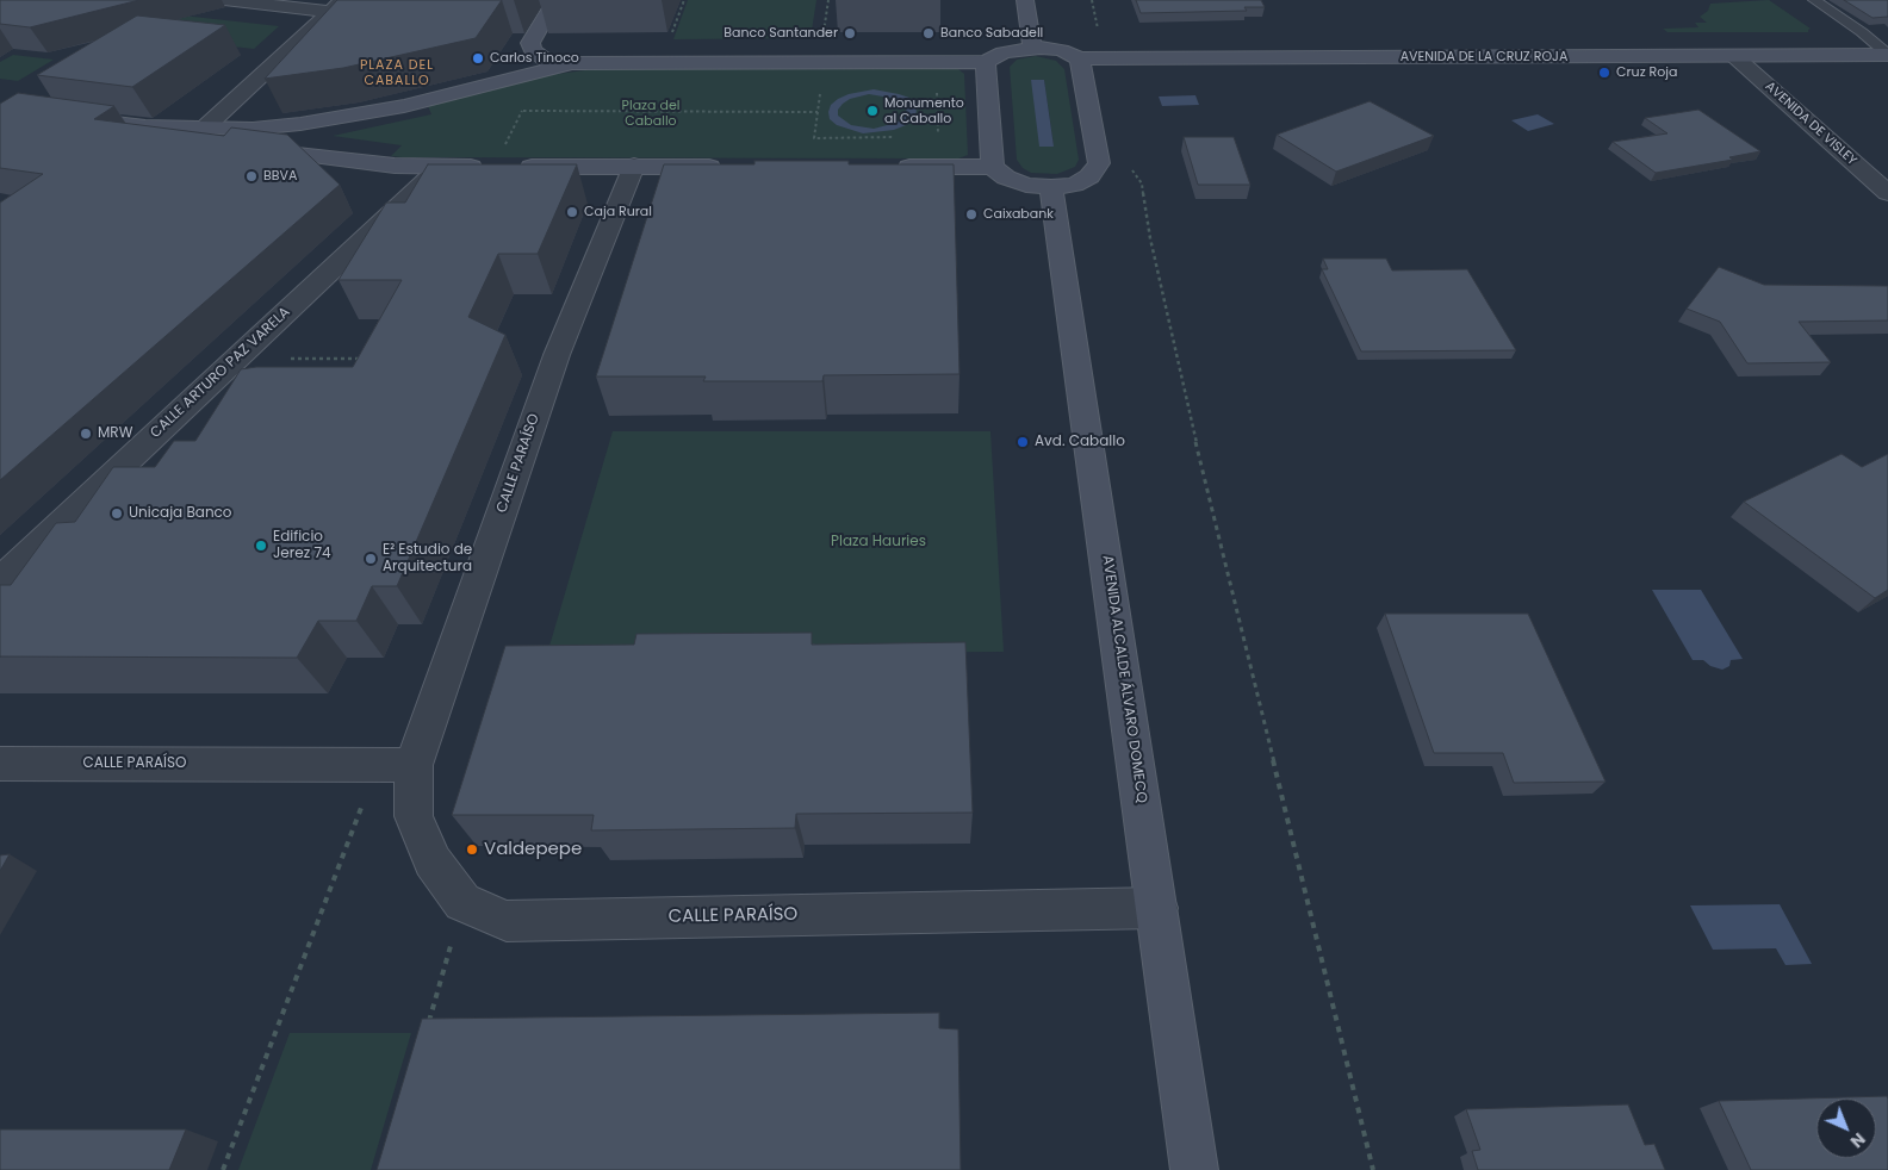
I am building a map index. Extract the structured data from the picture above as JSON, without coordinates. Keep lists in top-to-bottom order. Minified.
{"streets":{"main road":["AVENIDA DE LA CRUZ ROJA","AVENIDA ALCALDE ÁLVARO DOMECQ"],"street":["AVENIDA DE VISLEY","CALLE ARTURO PAZ VARELA","CALLE PARAÍSO"]},"crossings":[["AVENIDA DE LA CRUZ ROJA","AVENIDA DE VISLEY"],["AVENIDA DE LA CRUZ ROJA","AVENIDA ALCALDE ÁLVARO DOMECQ"],["CALLE PARAÍSO","AVENIDA ALCALDE ÁLVARO DOMECQ"]],"districts":["PLAZA DEL CABALLO"],"parks":["Plaza del Caballo","Plaza Hauries"],"places":["Banco Santander","Banco Sabadell","Carlos Tinoco","Cruz Roja","Monumento al Caballo","BBVA","Caja Rural","Caixabank","MRW","Avd. Caballo","Unicaja Banco","Edificio Jerez 74","E² Estudio de Arquitectura","Valdepepe"],"north":"bottom right"}
